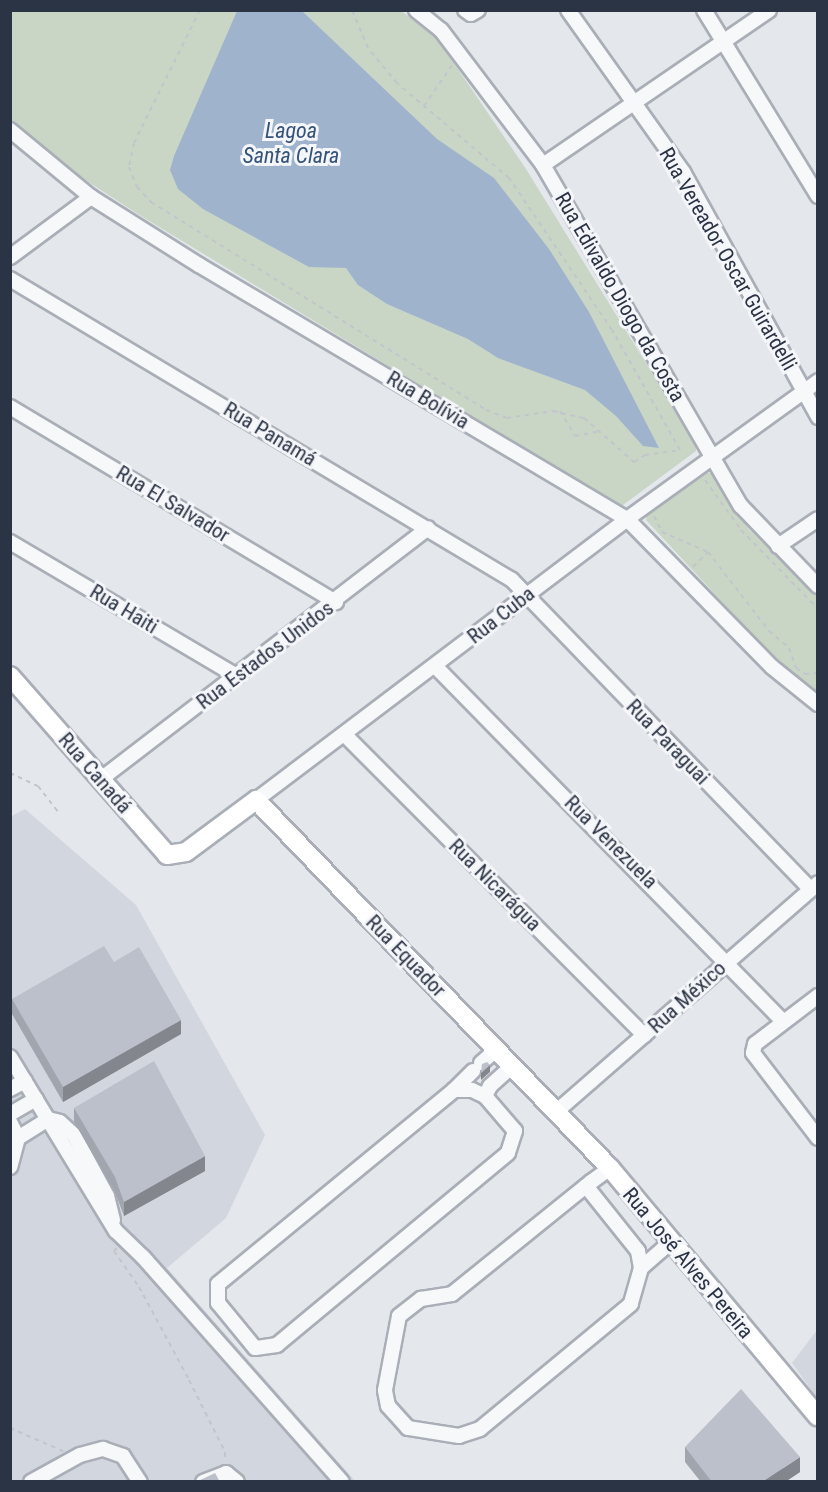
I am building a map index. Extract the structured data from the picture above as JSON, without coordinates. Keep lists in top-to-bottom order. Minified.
{"streets":{"main road":["Rua Cuba","Rua Canadá","Rua Equador","Rua José Alves Pereira"],"street":["Rua Vereador Oscar Guirardelli","Rua Edivaldo Diogo da Costa","Rua Bolívia","Rua Panamá","Rua El Salvador","Rua Haiti","Rua Estados Unidos","Rua Paraguai","Rua Venezuela","Rua Nicarágua","Rua México"]},"crossings":[["Rua Vereador Oscar Guirardelli","Rua Cuba"],["Rua Edivaldo Diogo da Costa","Rua Cuba"],["Rua Bolívia","Rua Cuba"],["Rua Panamá","Rua Cuba"],["Rua Panamá","Rua Estados Unidos"],["Rua Panamá","Rua Paraguai"],["Rua El Salvador","Rua Estados Unidos"],["Rua Haiti","Rua Estados Unidos"],["Rua Cuba","Rua Paraguai"],["Rua Cuba","Rua Canadá"],["Rua Cuba","Rua Venezuela"],["Rua Cuba","Rua Nicarágua"],["Rua Cuba","Rua Equador"],["Rua Estados Unidos","Rua Canadá"],["Rua Paraguai","Rua México"],["Rua Venezuela","Rua México"],["Rua Nicarágua","Rua México"],["Rua Equador","Rua México"],["Rua Equador","Rua José Alves Pereira"],["Rua México","Rua José Alves Pereira"]],"water":["Lagoa Santa Clara"]}
